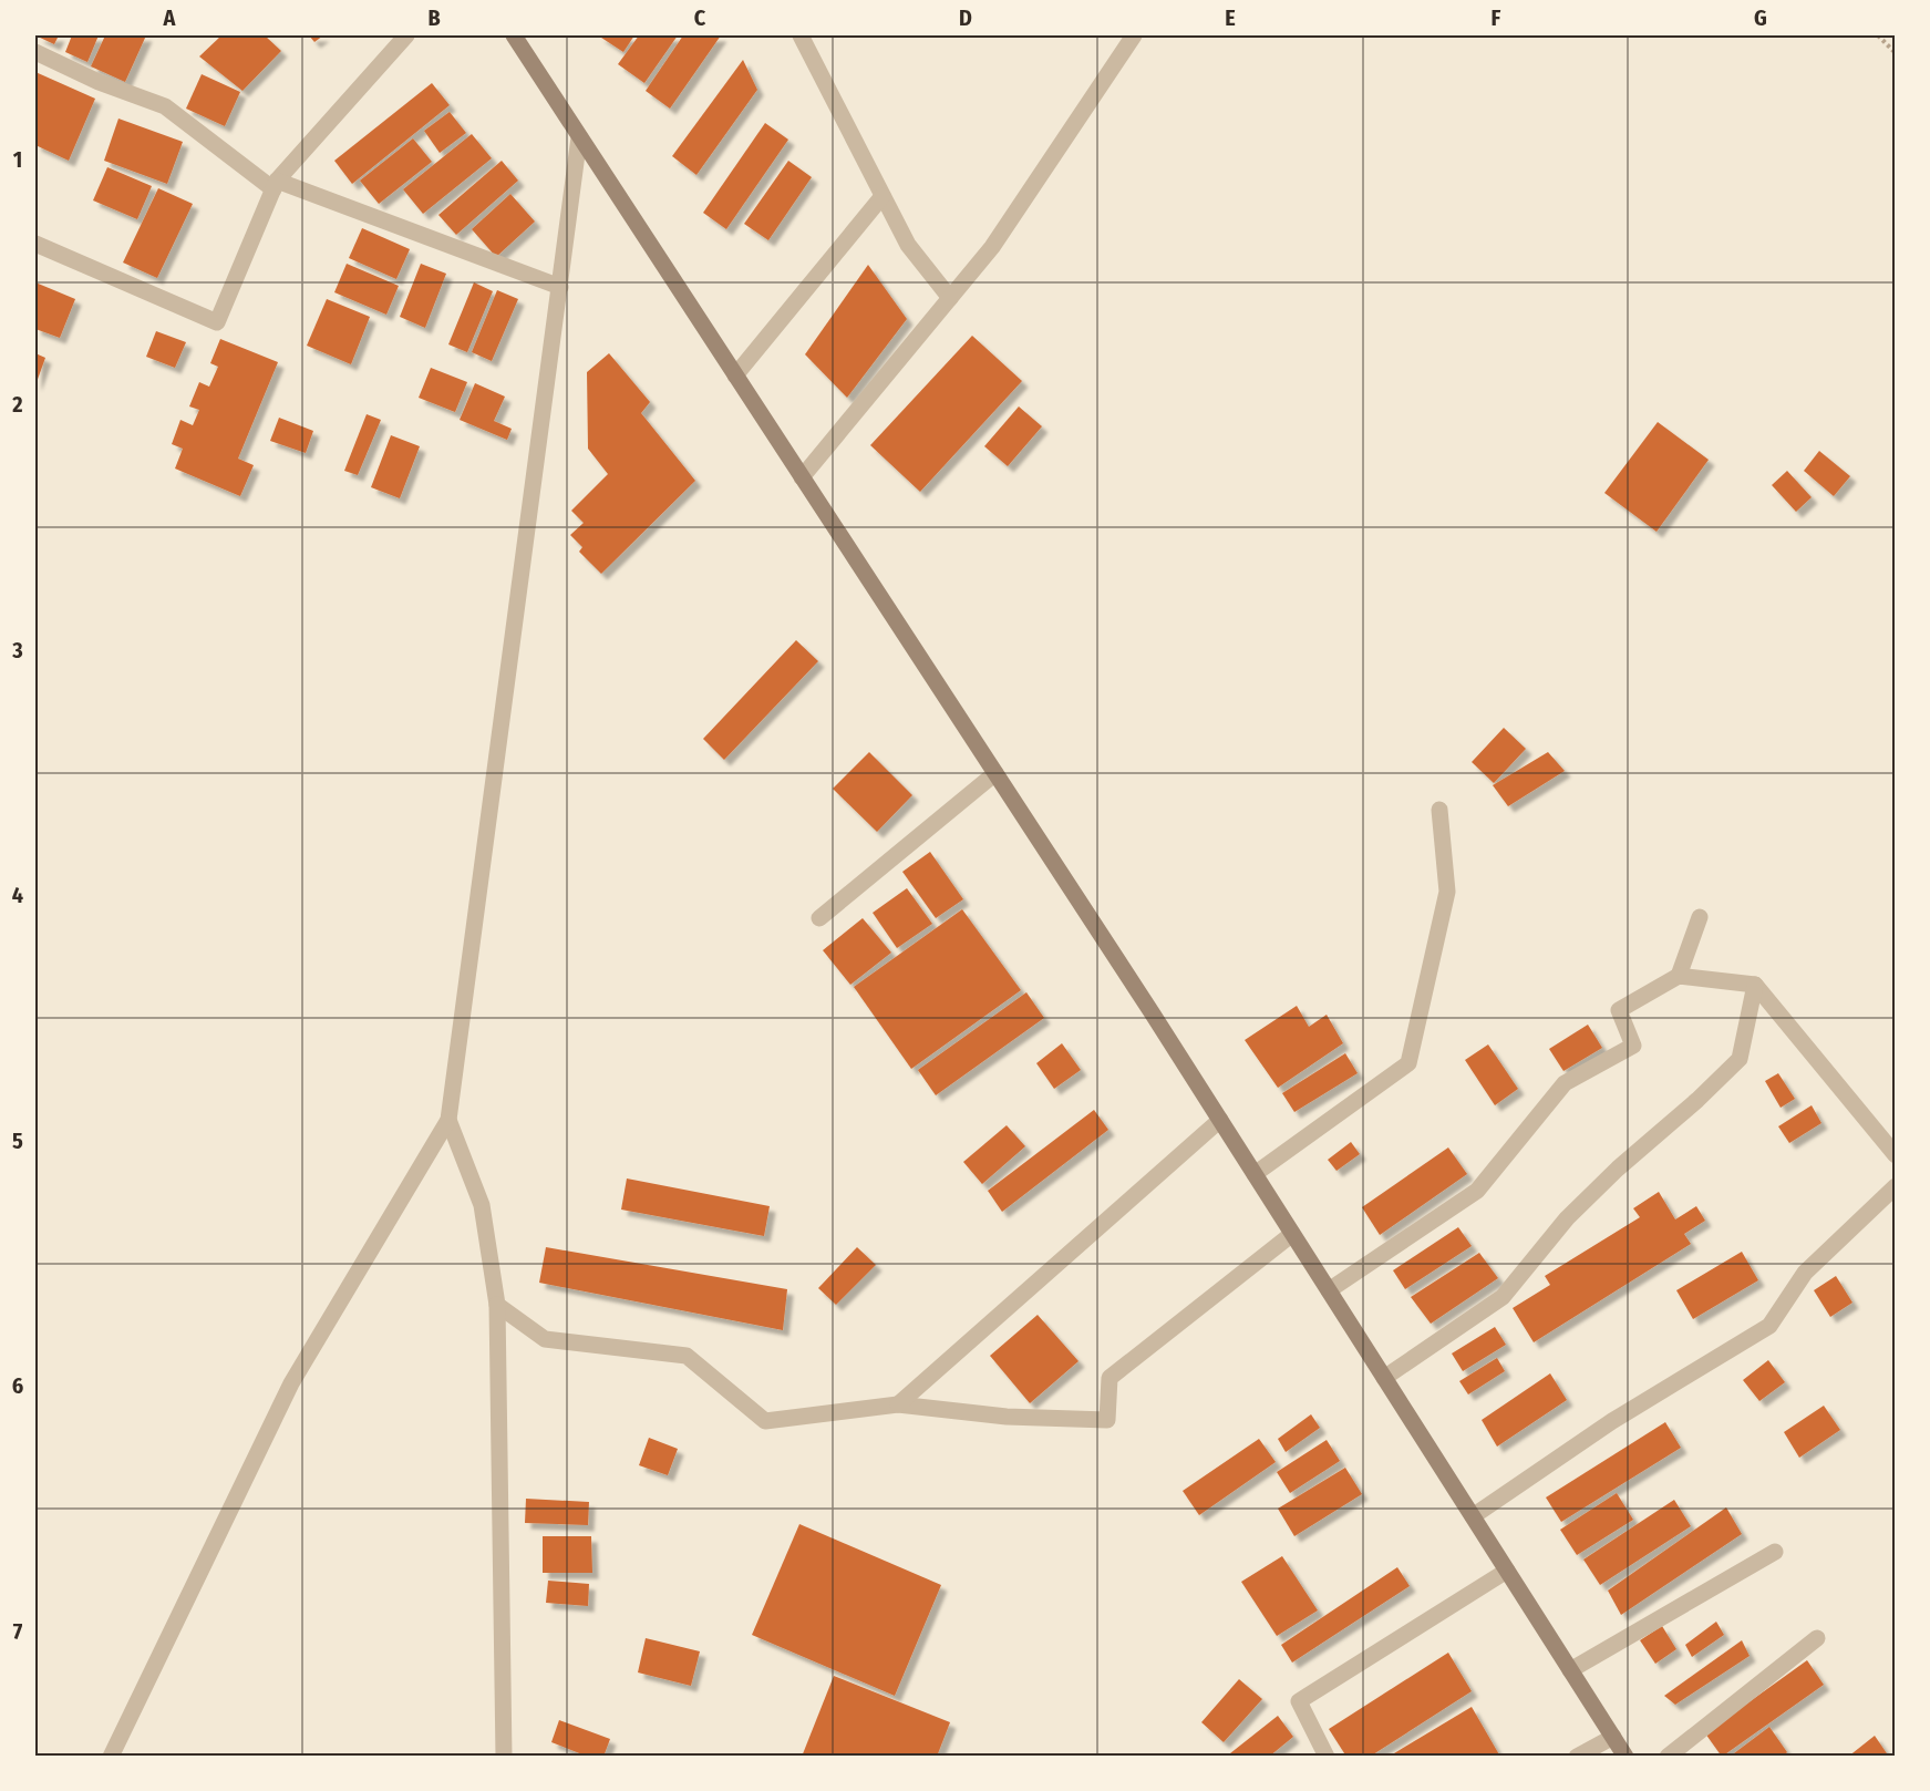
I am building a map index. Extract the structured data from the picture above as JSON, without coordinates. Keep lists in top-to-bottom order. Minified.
{"grid":{"columns":["A","B","C","D","E","F","G"],"rows":["1","2","3","4","5","6","7"]}}
